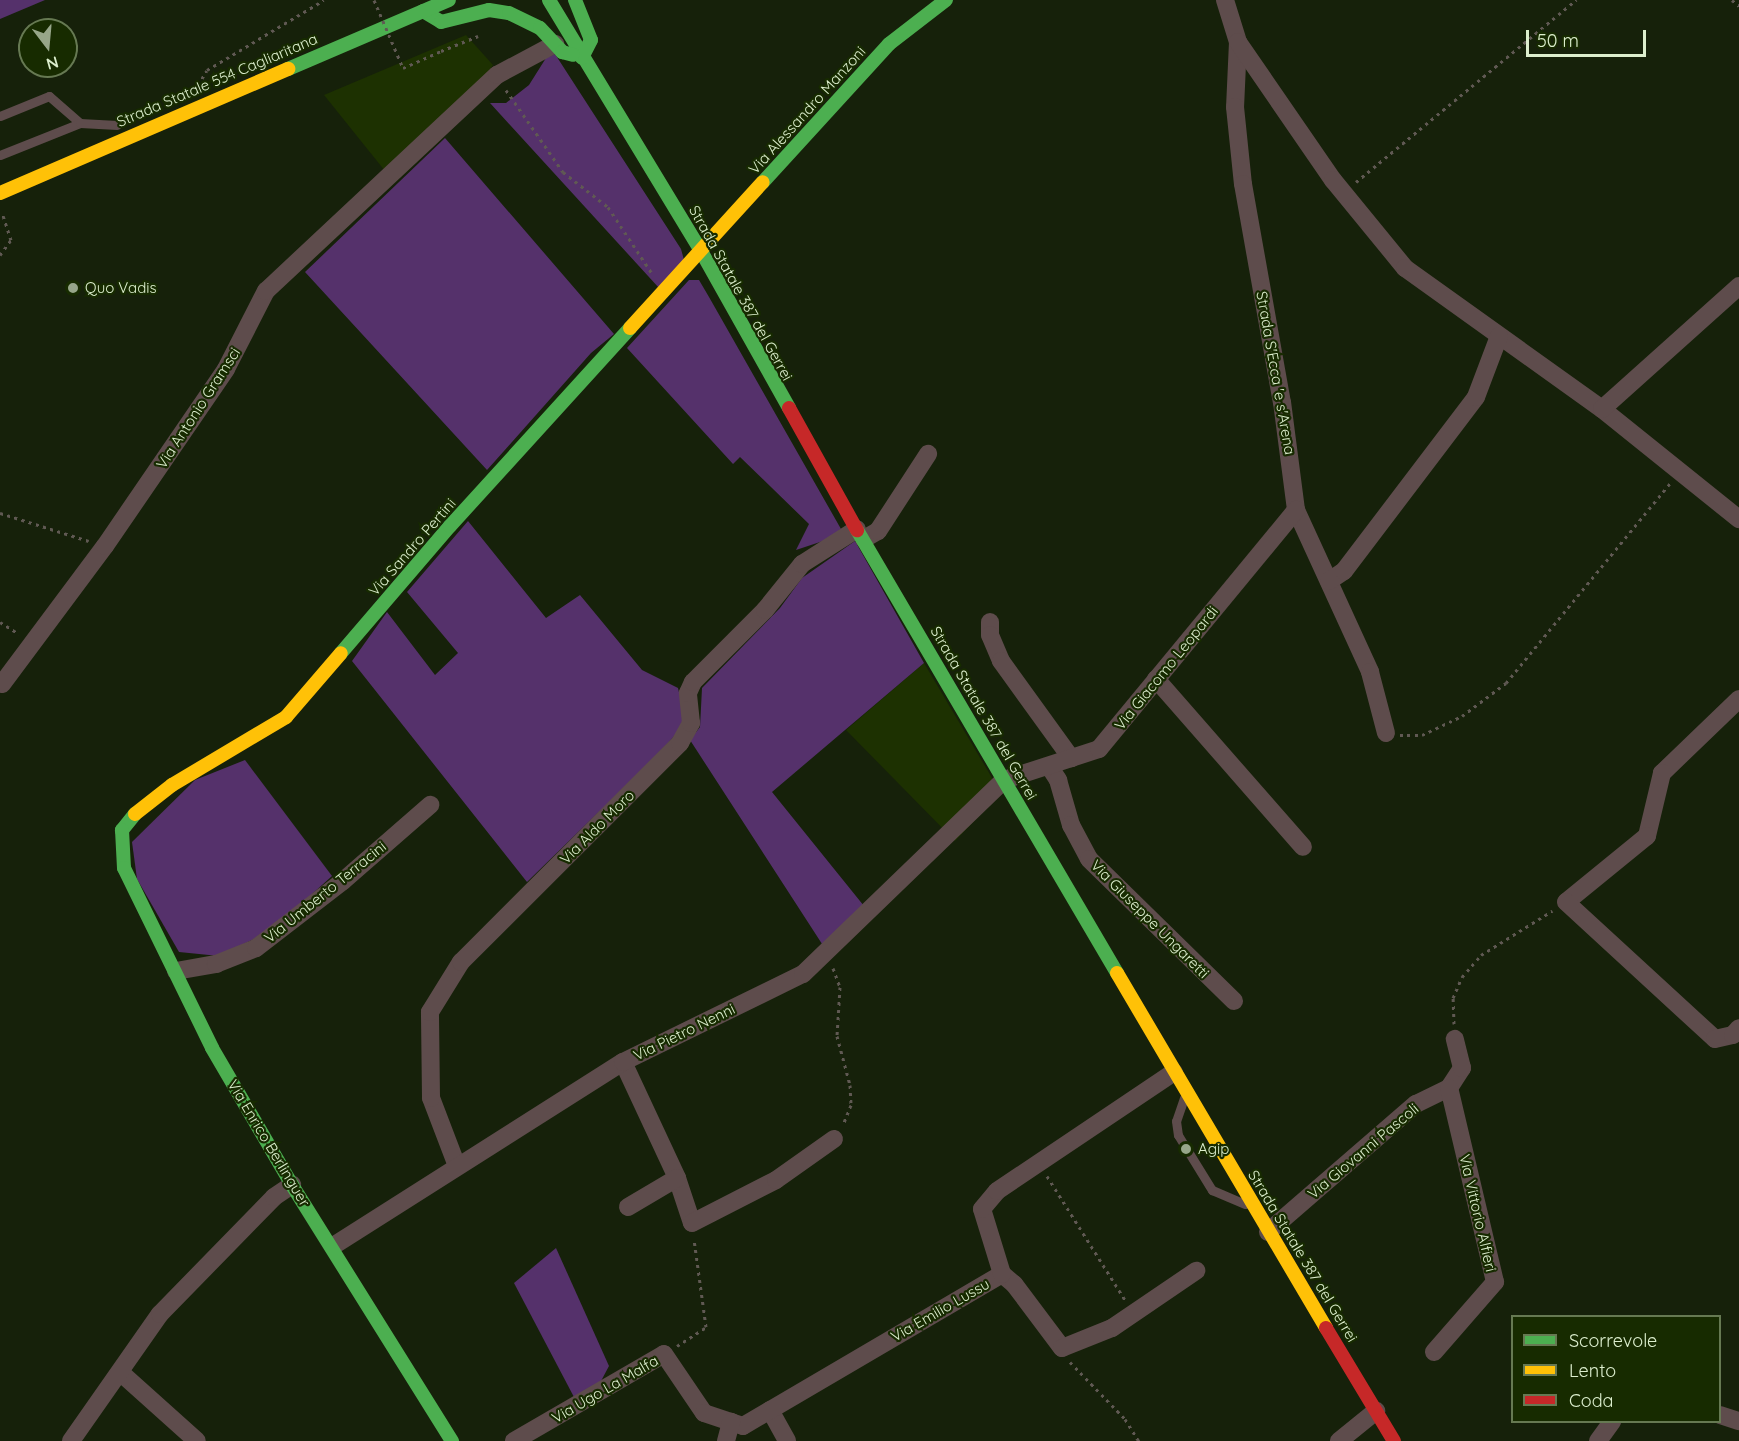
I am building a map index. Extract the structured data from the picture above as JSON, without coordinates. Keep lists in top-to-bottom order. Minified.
{"streets":{"main road":["Strada Statale 554 Cagliaritana","Via Alessandro Manzoni","Strada Statale 387 del Gerrei","Via Sandro Pertini","Via Enrico Berlinguer"],"street":["Strada S'Ecca 'e s'Arena","Via Antonio Gramsci","Via Giacomo Leopardi","Via Aldo Moro","Via Umberto Terracini","Via Giuseppe Ungaretti","Via Pietro Nenni","Via Giovanni Pascoli","Via Vittorio Alfieri","Via Emilio Lussu","Via Ugo La Malfa"]},"crossings":[["Via Alessandro Manzoni","Strada Statale 387 del Gerrei"],["Via Alessandro Manzoni","Via Sandro Pertini"],["Strada Statale 387 del Gerrei","Via Sandro Pertini"],["Strada Statale 387 del Gerrei","Via Giacomo Leopardi"],["Strada Statale 387 del Gerrei","Via Aldo Moro"],["Strada Statale 387 del Gerrei","Via Pietro Nenni"],["Strada Statale 387 del Gerrei","Via Giovanni Pascoli"],["Strada Statale 387 del Gerrei","Via Emilio Lussu"],["Strada S'Ecca 'e s'Arena","Via Giacomo Leopardi"],["Via Sandro Pertini","Via Enrico Berlinguer"],["Via Giacomo Leopardi","Via Giuseppe Ungaretti"],["Via Giacomo Leopardi","Via Pietro Nenni"],["Via Aldo Moro","Via Pietro Nenni"],["Via Umberto Terracini","Via Enrico Berlinguer"],["Via Pietro Nenni","Via Enrico Berlinguer"],["Via Giovanni Pascoli","Via Vittorio Alfieri"]],"places":["Quo Vadis","Agip"],"legend":["Scorrevole","Lento","Coda"],"scale_bar":"50 m","north":"bottom"}
